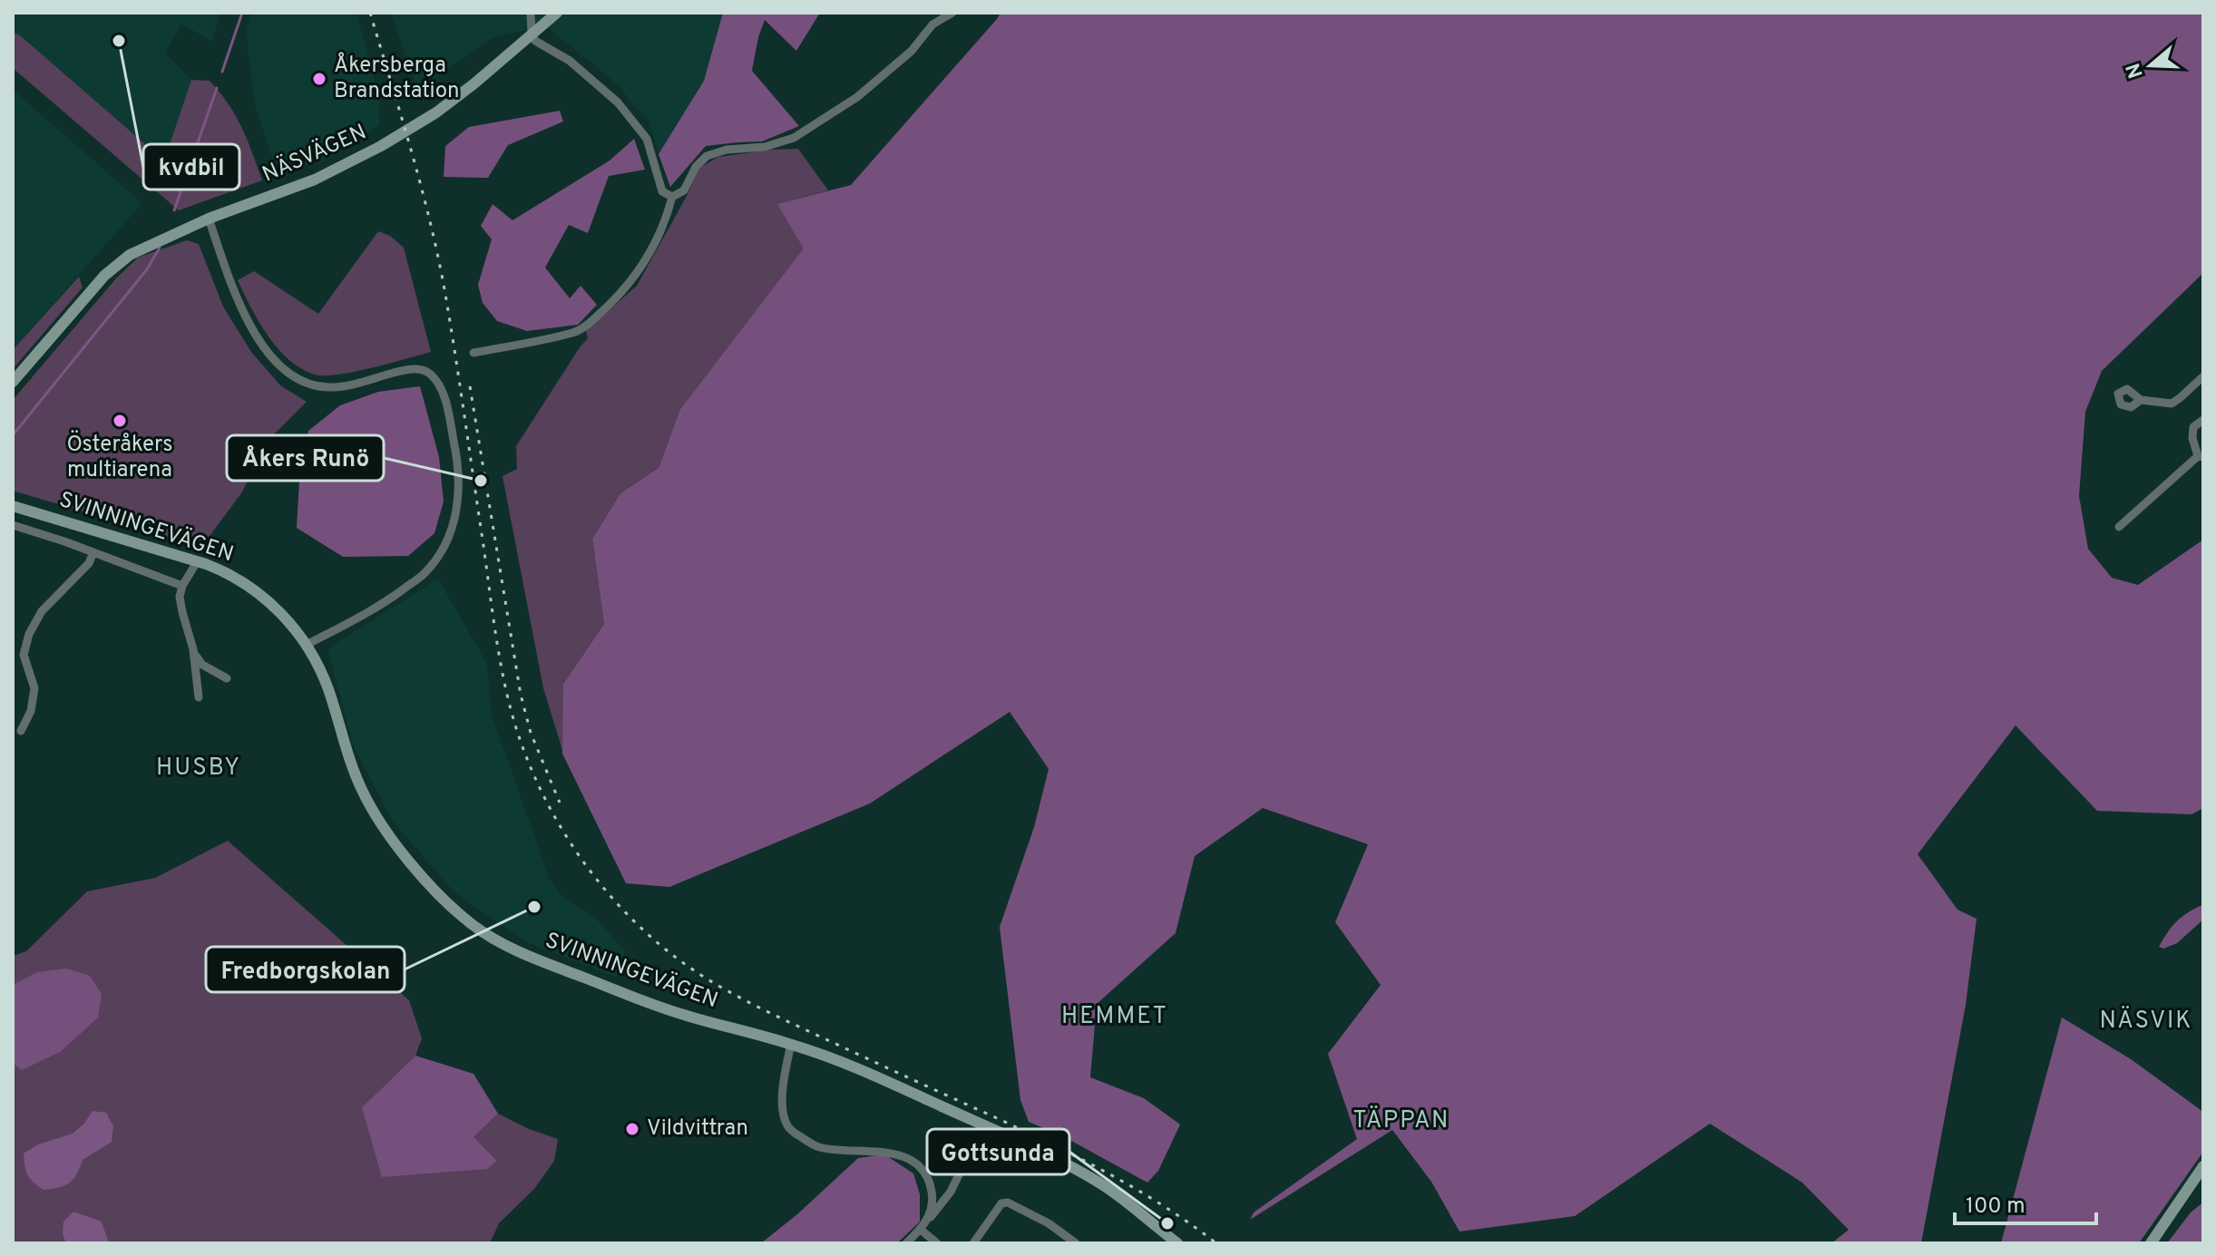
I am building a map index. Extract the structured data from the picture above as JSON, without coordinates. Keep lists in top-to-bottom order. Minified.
{"streets":{"main road":["NÄSVÄGEN","SVINNINGEVÄGEN"]},"districts":["HUSBY","HEMMET","NÄSVIK","TÄPPAN"],"places":["kvdbil","Åkersberga Brandstation","Österåkers multiarena","Åkers Runö","Fredborgskolan","Vildvittran","Gottsunda"],"scale_bar":"100 m","north":"left"}
